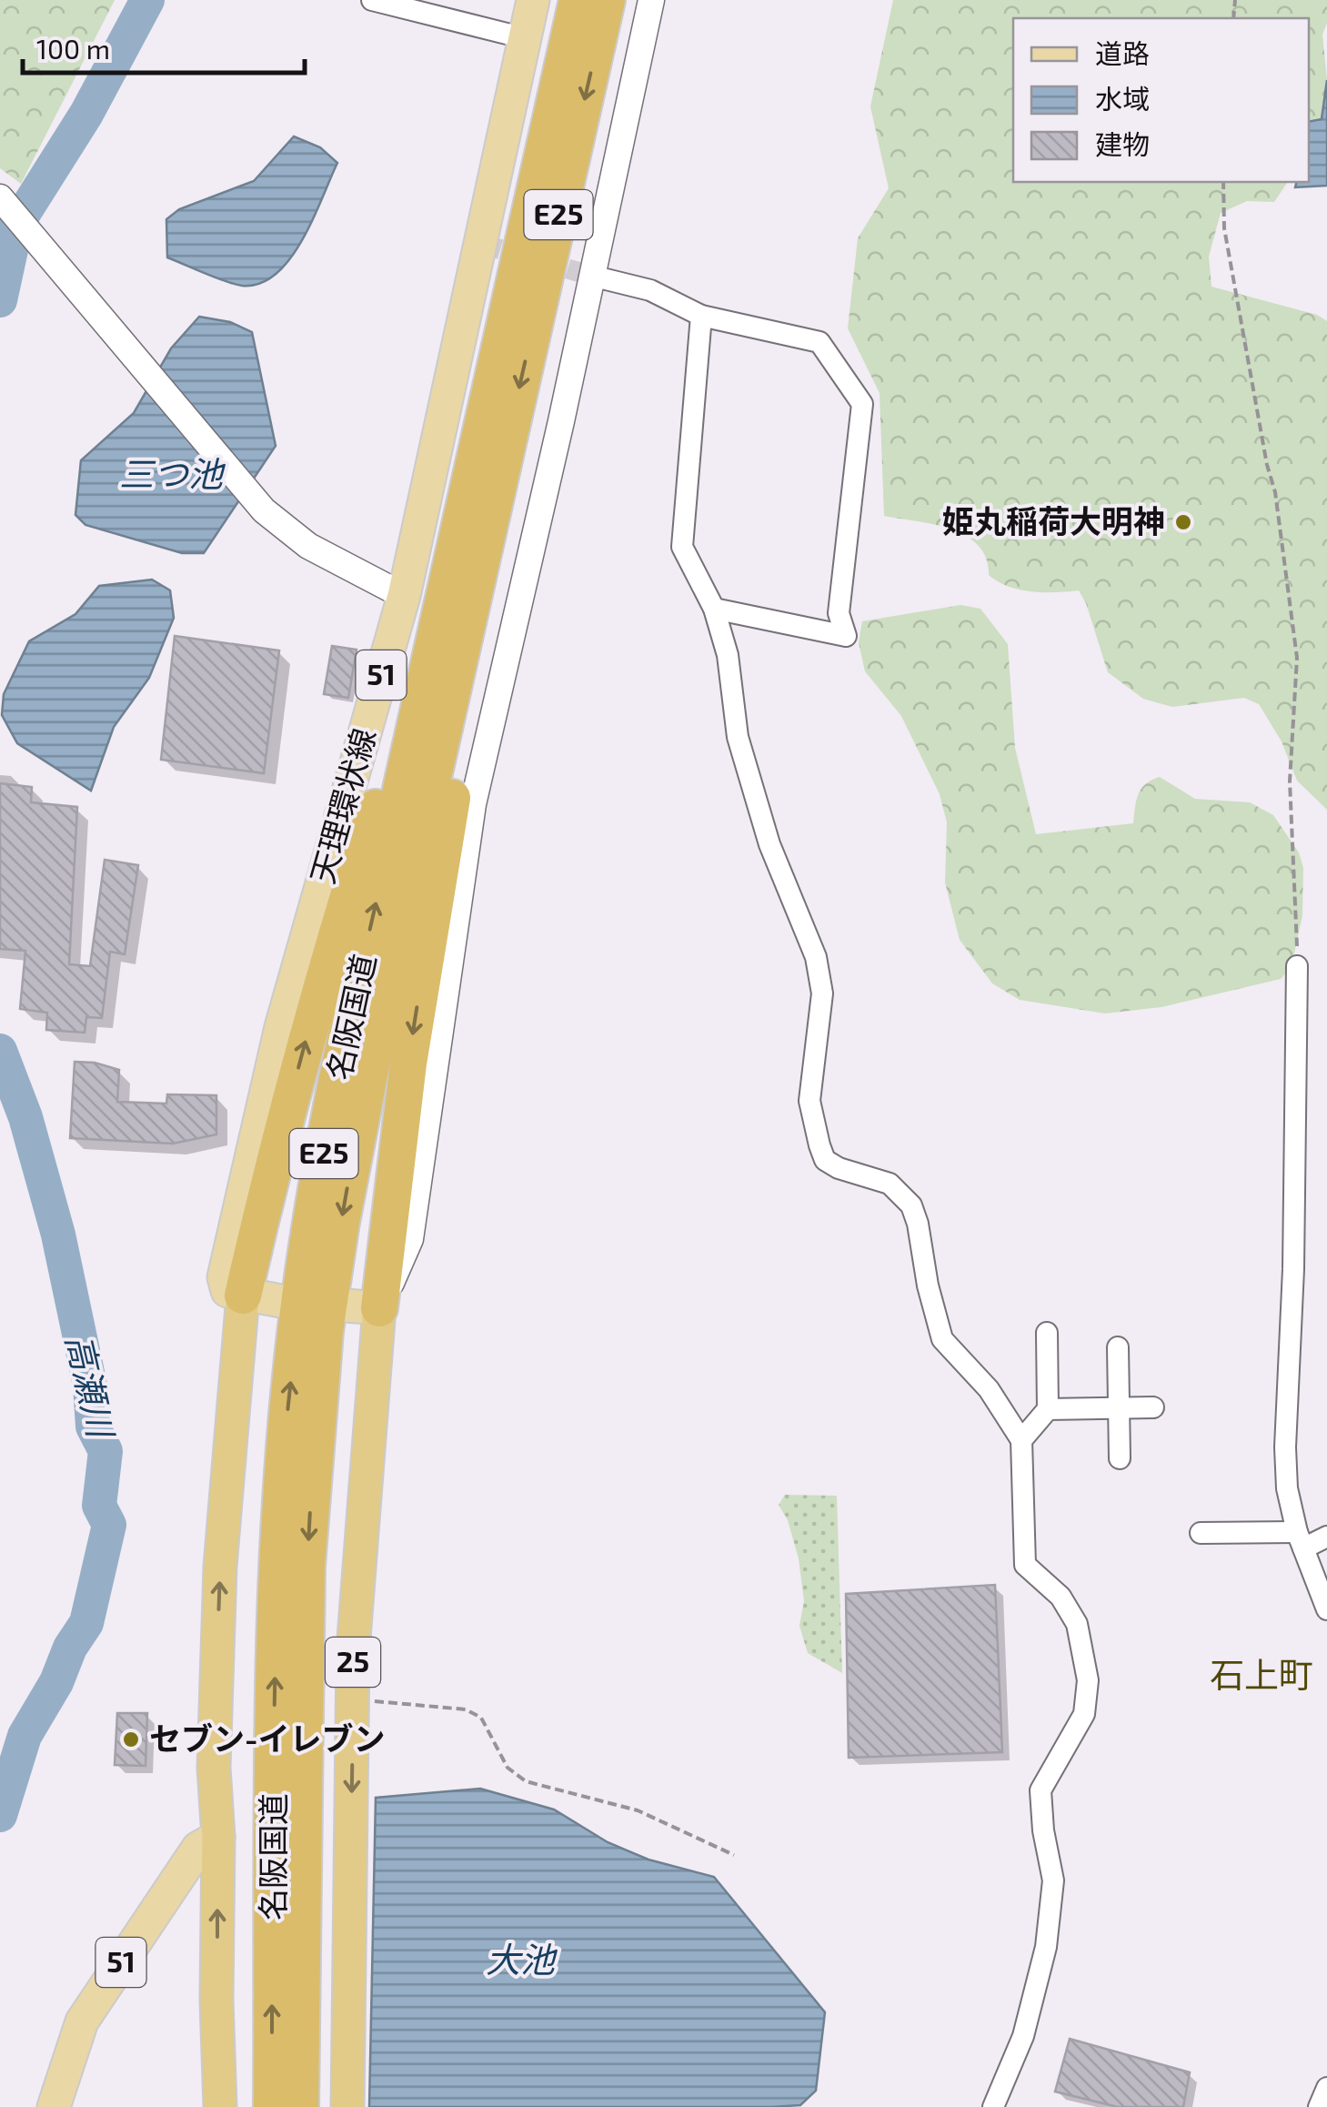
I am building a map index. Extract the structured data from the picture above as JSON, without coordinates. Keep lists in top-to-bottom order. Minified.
{"streets":{"highway":["E25","名阪国道","25"],"main road":["51","天理環状線"]},"crossings":[["E25","天理環状線"],["E25","名阪国道"],["E25","25"]],"districts":["石上町"],"water":["三つ池","高瀬川","大池"],"places":["姫丸稲荷大明神","セブン-イレブン"],"legend":["道路","水域","建物"],"scale_bar":"100 m"}
